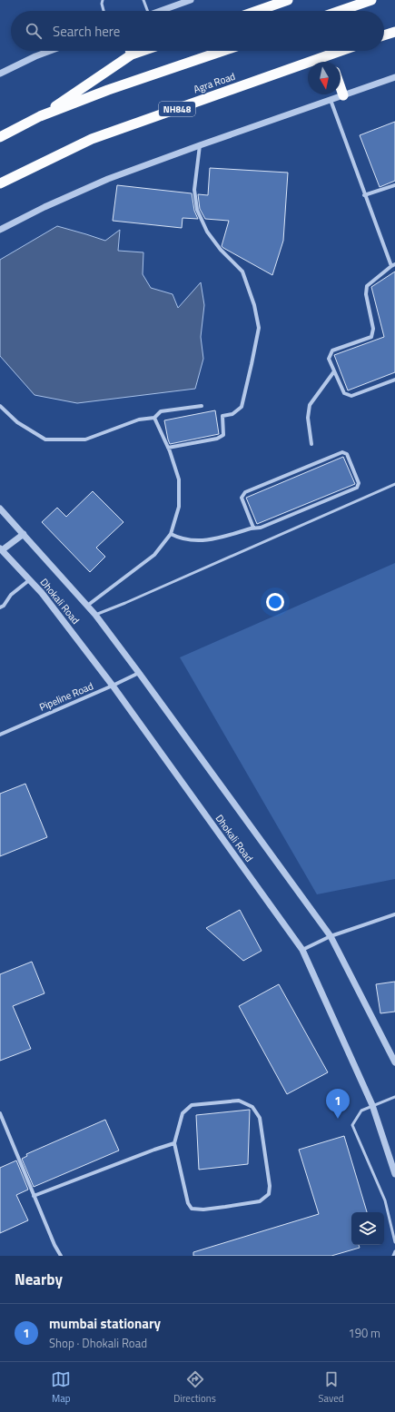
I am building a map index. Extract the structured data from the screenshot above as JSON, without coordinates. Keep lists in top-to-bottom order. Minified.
{"streets":{"highway":["Agra Road","NH848"],"street":["Dhokali Road","Pipeline Road"]},"crossings":[["Dhokali Road","Pipeline Road"]],"north":"bottom","page":{"search":"Search here","pins":"1","heading":"Nearby","list":[{"mark":"1","name":"mumbai stationary","note":"Shop · Dhokali Road","value":"190 m"}],"nav":["Map","Directions","Saved"]}}
